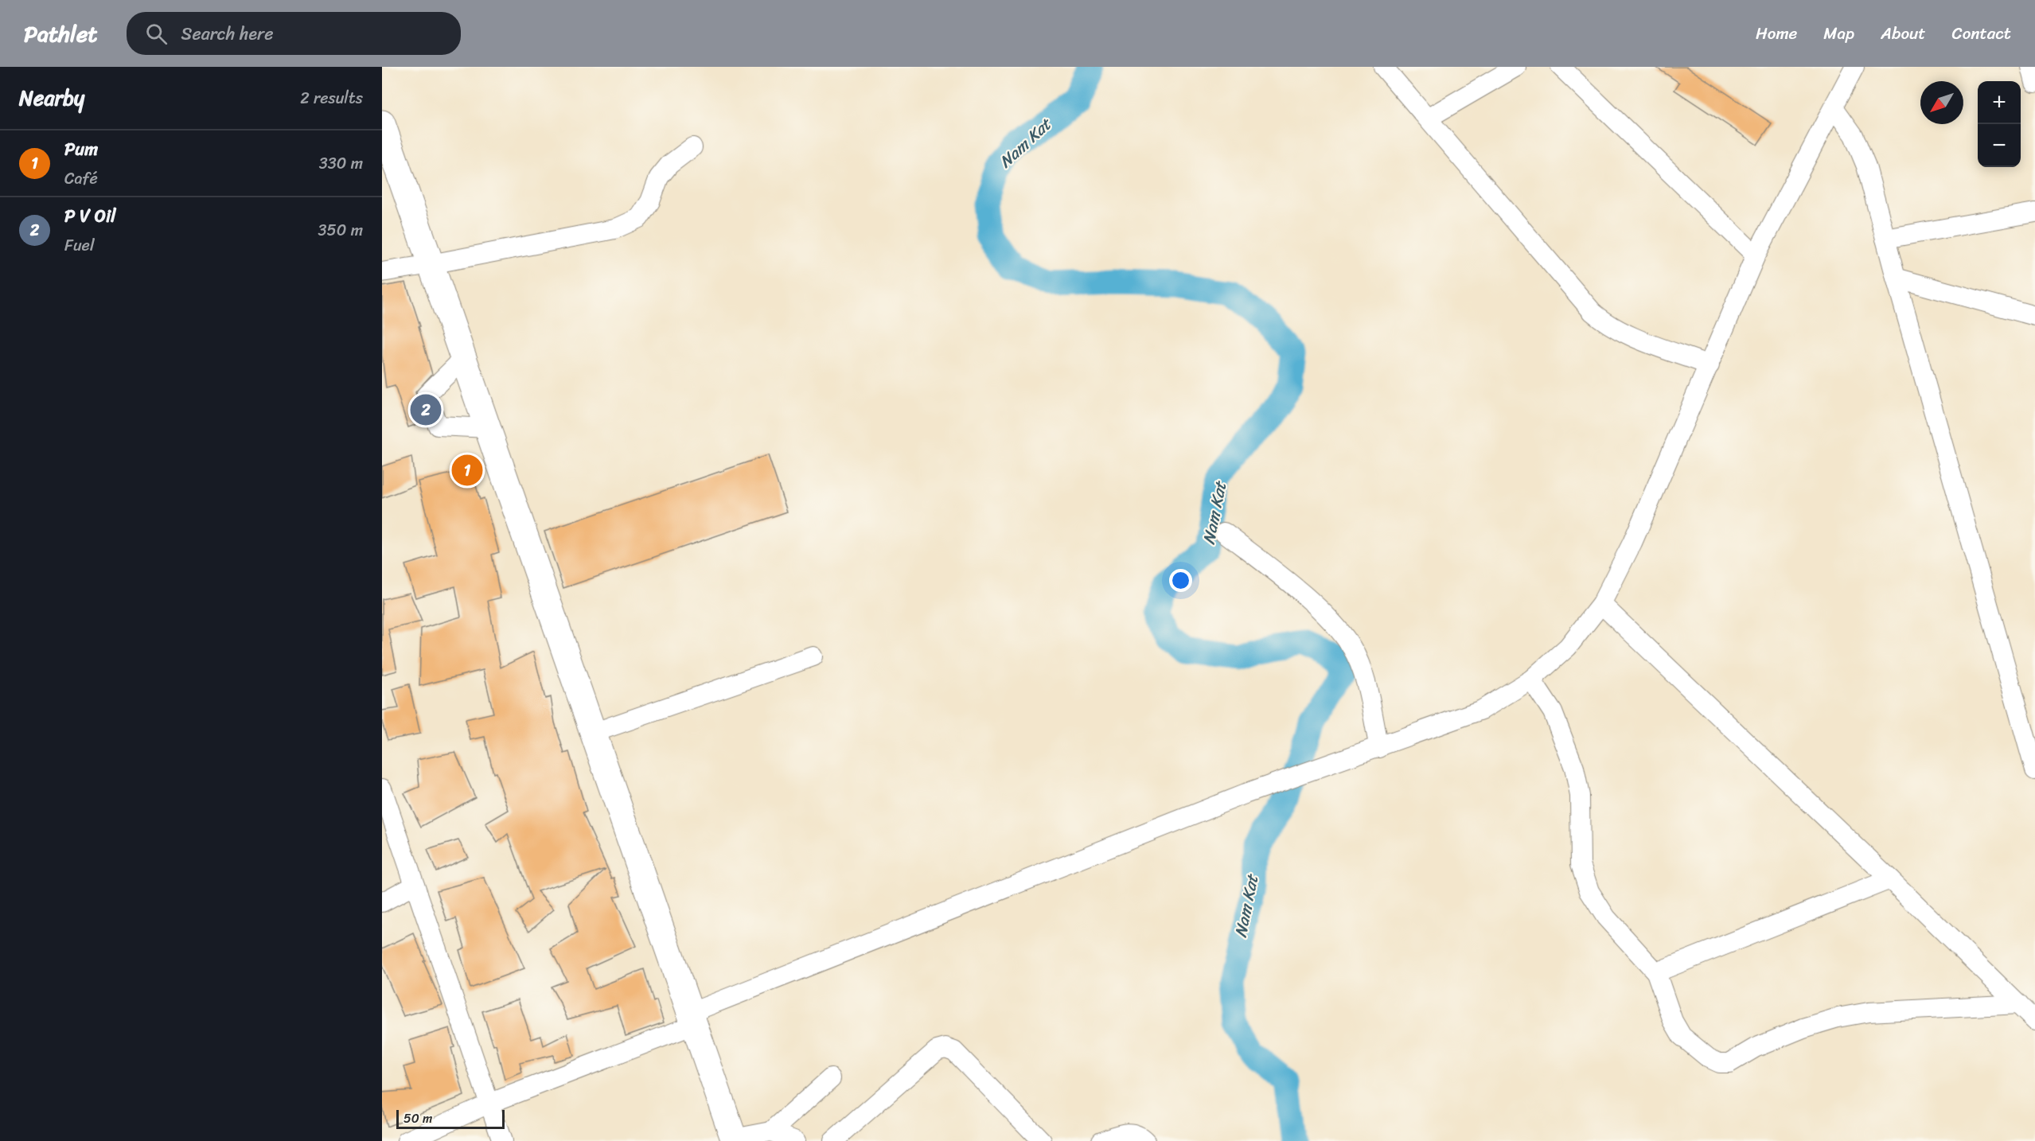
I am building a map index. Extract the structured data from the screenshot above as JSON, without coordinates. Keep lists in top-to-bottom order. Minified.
{"water":["Nam Kat"],"scale_bar":"50 m","north":"bottom left","page":{"header":"Pathlet","search":"Search here","nav":["Home","Map","About","Contact"],"heading":["Nearby","2 results"],"map_buttons":["+","−"],"list":[{"mark":"1","name":"Pum","note":"Café","value":"330 m"},{"mark":"2","name":"P V Oil","note":"Fuel","value":"350 m"}],"pins":["2","1"],"scale":"50 m"}}
